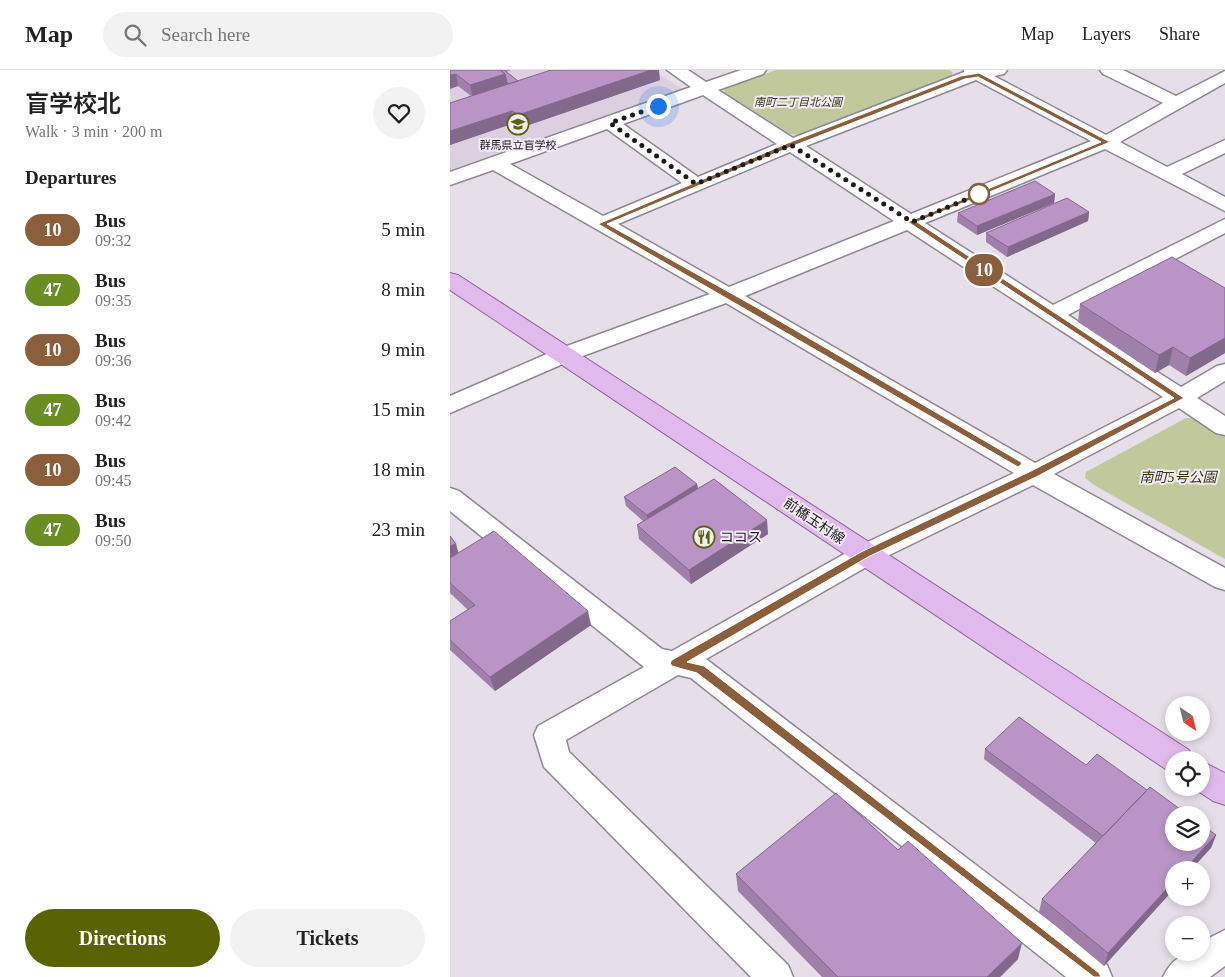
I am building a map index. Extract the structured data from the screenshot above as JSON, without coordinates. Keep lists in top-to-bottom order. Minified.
{"streets":{"main road":["前橋玉村線"]},"parks":["南町二丁目北公園","南町5号公園"],"places":{"school or university":["群馬県立盲学校"],"restaurant":["ココス"]},"lines":["bus line 10"],"north":"bottom right","page":{"header":"Map","search":"Search here","nav":["Map","Layers","Share"],"heading":[["盲学校北","Walk · 3 min · 200 m"],"Departures"],"on_map":"10","list":[{"mark":"10","name":"Bus","note":"09:32","value":"5 min"},{"mark":"47","name":"Bus","note":"09:35","value":"8 min"},{"mark":"10","name":"Bus","note":"09:36","value":"9 min"},{"mark":"47","name":"Bus","note":"09:42","value":"15 min"},{"mark":"10","name":"Bus","note":"09:45","value":"18 min"},{"mark":"47","name":"Bus","note":"09:50","value":"23 min"}],"map_buttons":["+","−"],"buttons":["Directions","Tickets"]}}
